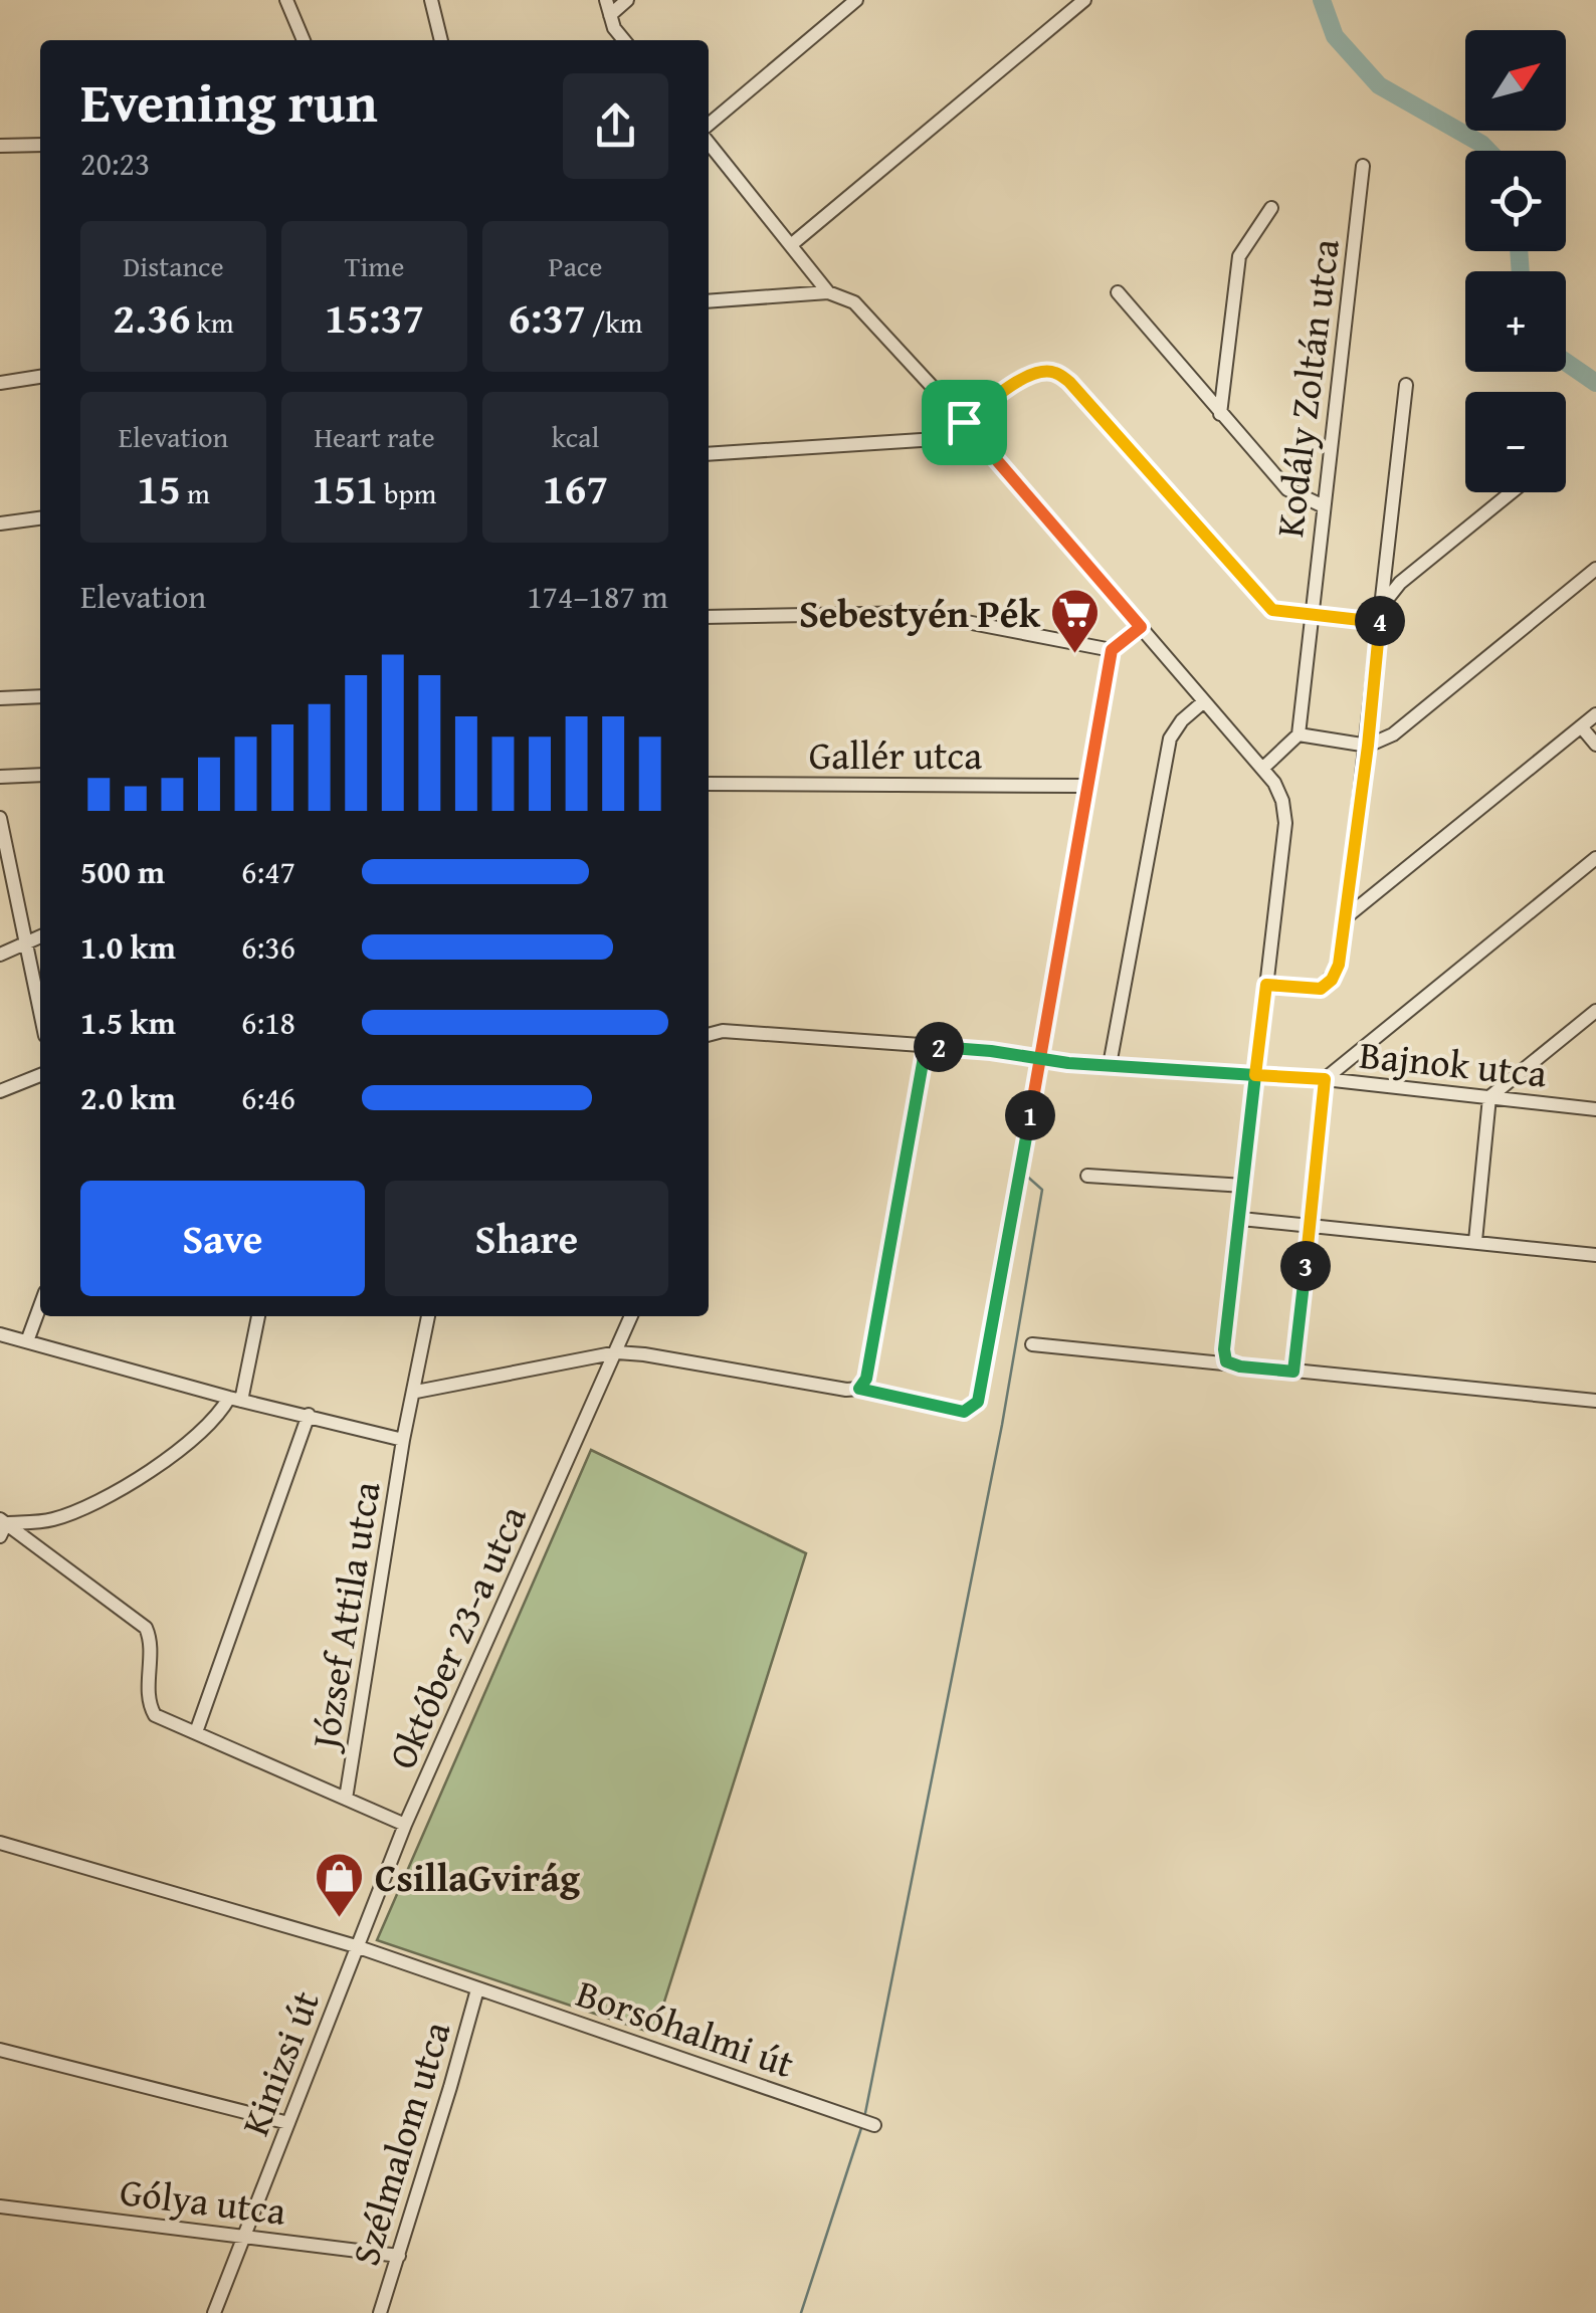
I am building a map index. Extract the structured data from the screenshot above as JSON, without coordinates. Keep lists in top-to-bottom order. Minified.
{"streets":{"street":["Kodály Zoltán utca","Gallér utca","Bajnok utca","József Attila utca","Október 23-a utca","Borsóhalmi út","Kinizsi út","Szélmalom utca","Gólya utca"]},"crossings":[["Október 23-a utca","Borsóhalmi út"],["Október 23-a utca","Kinizsi út"],["Borsóhalmi út","Kinizsi út"],["Borsóhalmi út","Szélmalom utca"],["Kinizsi út","Gólya utca"],["Szélmalom utca","Gólya utca"]],"places":{"supermarket":["Sebestyén Pék"],"shop":["CsillaGvirág"]},"north":"top right","page":{"map_buttons":["+","−"],"heading":["Evening run","20:23"],"stats":[["Distance","2.36 km"],["Time","15:37"],["Pace","6:37 /km"],["Elevation","15 m"],["Heart rate","151 bpm"],["kcal","167"]],"chart":["Elevation","174–187 m"],"pins":["4","2","1","3"],"list":[{"name":"500 m","note":"6:47"},{"name":"1.0 km","note":"6:36"},{"name":"1.5 km","note":"6:18"},{"name":"2.0 km","note":"6:46"}],"buttons":["Save","Share"]}}
